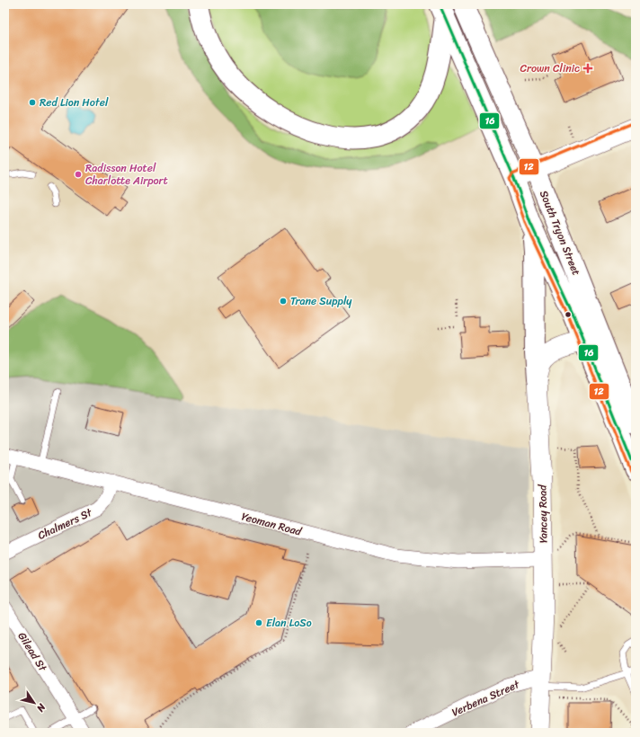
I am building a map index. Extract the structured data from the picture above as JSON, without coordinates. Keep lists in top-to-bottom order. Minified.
{"streets":{"main road":["South Tryon Street"],"street":["Yancey Road","Chalmers St","Yeoman Road","Gilead St","Verbena Street"]},"crossings":[["South Tryon Street","Yancey Road"],["Yancey Road","Yeoman Road"],["Yancey Road","Verbena Street"],["Chalmers St","Yeoman Road"]],"places":{"health":["Crown Clinic"],"other":["Red Lion Hotel","Radisson Hotel Charlotte Airport","Trane Supply","Elan LoSo"]},"lines":["transit line 16","transit line 12"],"north":"bottom right"}
